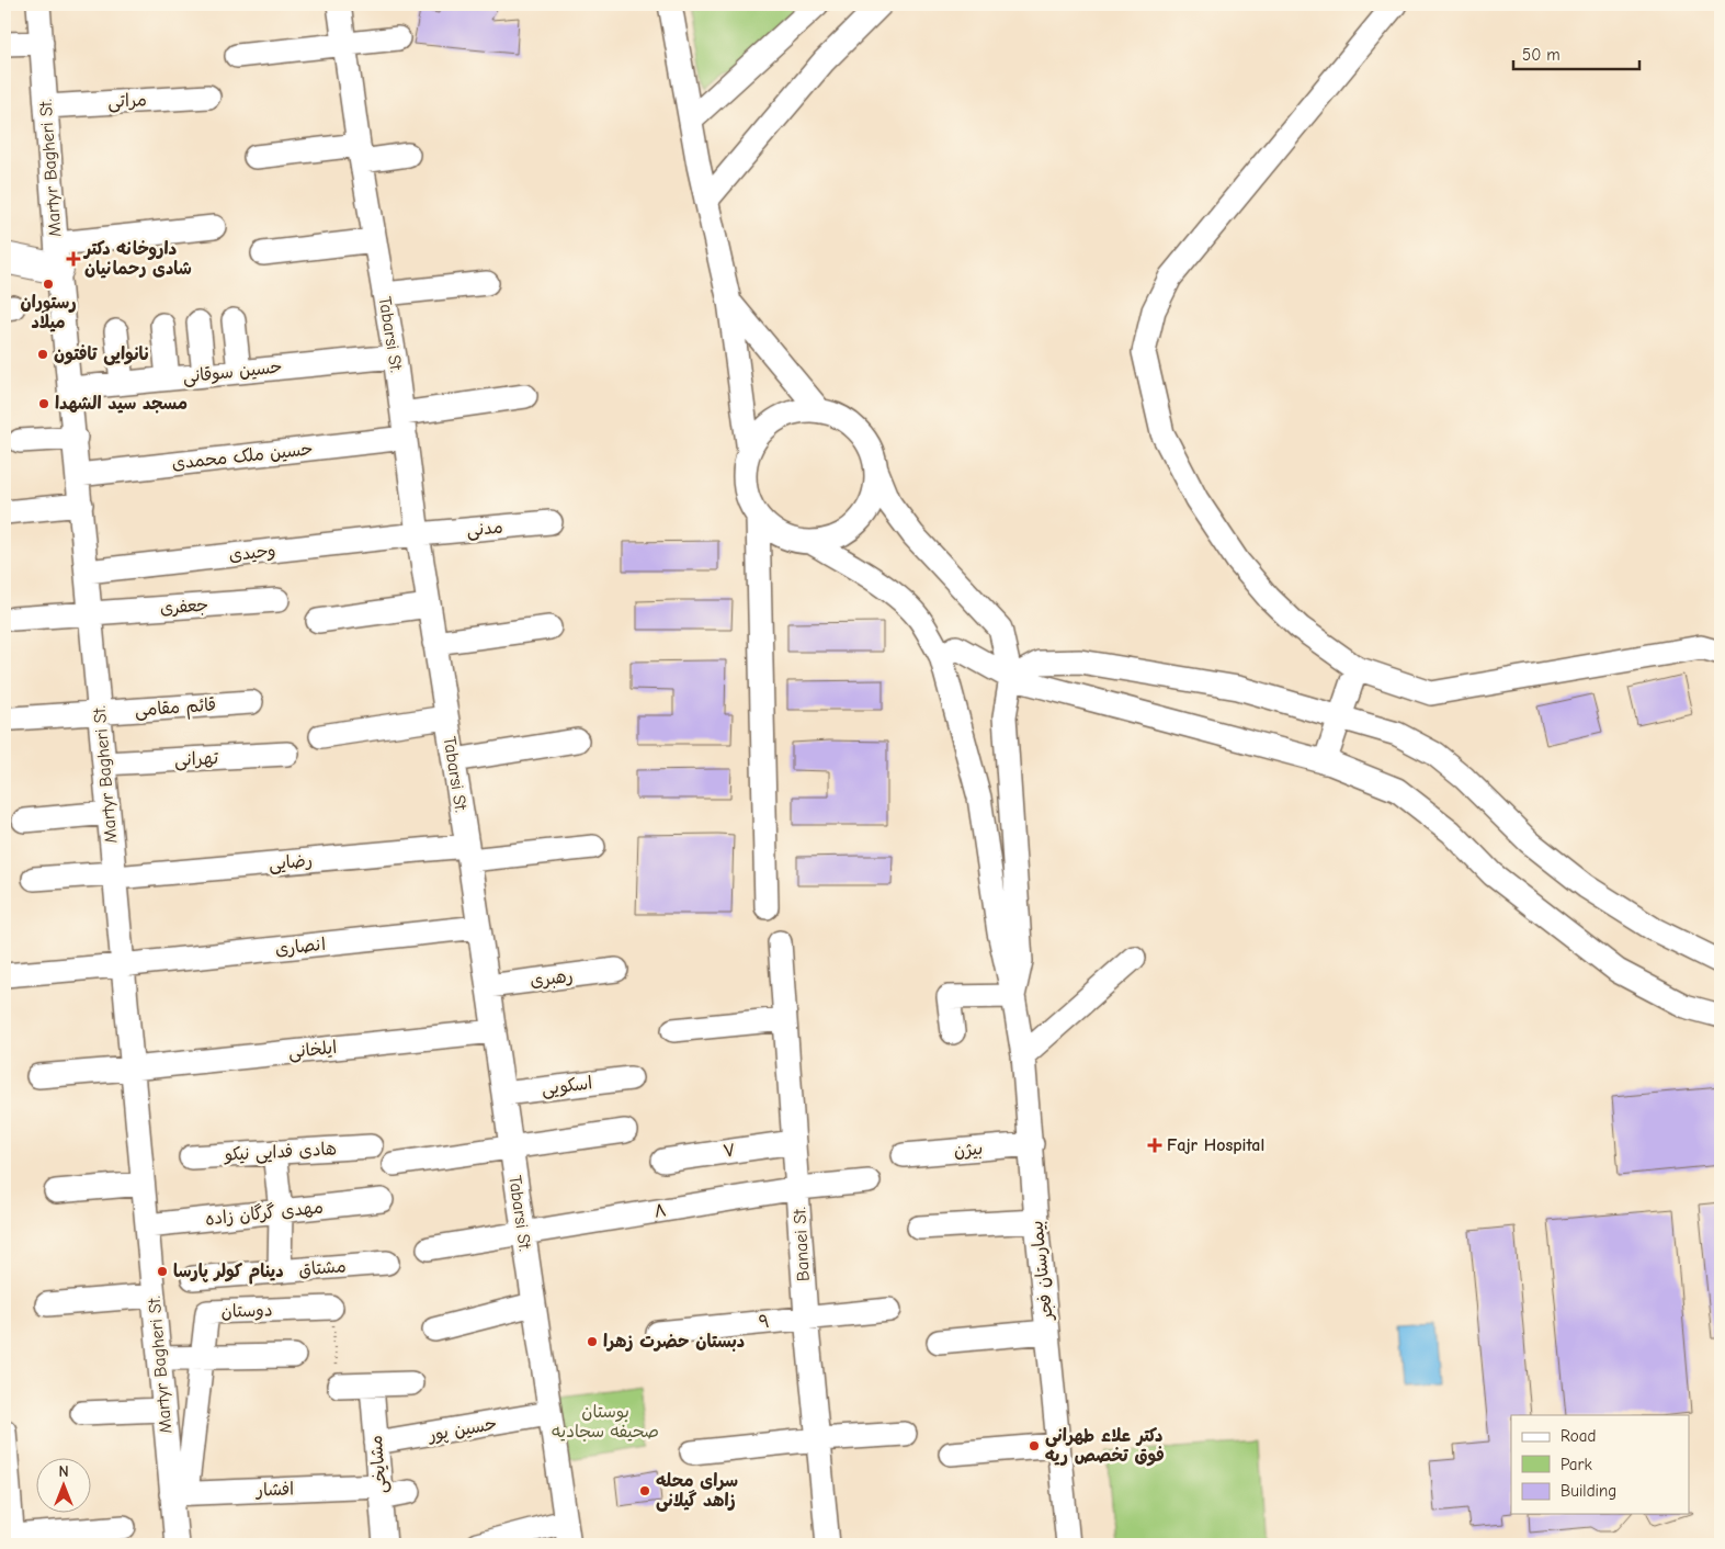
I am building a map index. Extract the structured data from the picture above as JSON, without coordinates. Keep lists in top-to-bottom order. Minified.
{"streets":{"street":["مراتی","Martyr Bagheri St.","Tabarsi St.","حسین سوقانی","حسین ملک محمدی","مدنی","وحیدی","جعفری","قائم مقامی","تهرانی","رضایی","انصاری","رهبری","ایلخانی","اسکویی","بیژن","۷","هادی فدایی نیکو","۸","مهدی گرگان زاده","Banaei St.","مشتاق","بیمارستان فجر","دوستان","۹","حسین پور","مشایخی","افشار"]},"crossings":[["مراتی","Martyr Bagheri St."],["Martyr Bagheri St.","حسین سوقانی"],["Martyr Bagheri St.","حسین ملک محمدی"],["Martyr Bagheri St.","وحیدی"],["Martyr Bagheri St.","جعفری"],["Martyr Bagheri St.","قائم مقامی"],["Martyr Bagheri St.","تهرانی"],["Martyr Bagheri St.","رضایی"],["Martyr Bagheri St.","انصاری"],["Martyr Bagheri St.","ایلخانی"],["Martyr Bagheri St.","مهدی گرگان زاده"],["Martyr Bagheri St.","دوستان"],["Martyr Bagheri St.","افشار"],["Tabarsi St.","حسین سوقانی"],["Tabarsi St.","حسین ملک محمدی"],["Tabarsi St.","مدنی"],["Tabarsi St.","وحیدی"],["Tabarsi St.","رضایی"],["Tabarsi St.","انصاری"],["Tabarsi St.","رهبری"],["Tabarsi St.","ایلخانی"],["Tabarsi St.","اسکویی"],["Tabarsi St.","۸"],["Tabarsi St.","حسین پور"],["مدنی","وحیدی"],["بیژن","بیمارستان فجر"],["۷","Banaei St."],["۸","Banaei St."],["Banaei St.","۹"],["دوستان","افشار"],["حسین پور","مشایخی"],["مشایخی","افشار"]],"parks":["بوستان صحیفه سجادیه"],"places":{"health":["داروخانه دکتر شادی رحمانیان","Fajr Hospital"],"other":["رستوران میلاد","نانوایی تافتون","مسجد سید الشهدا","دینام کولر پارسا","دبستان حضرت زهرا","دکتر علاء طهرانی فوق تخصص ریه","سرای محله زاهد گیلانی"]},"legend":["Road","Park","Building"],"scale_bar":"50 m","north":"top"}
